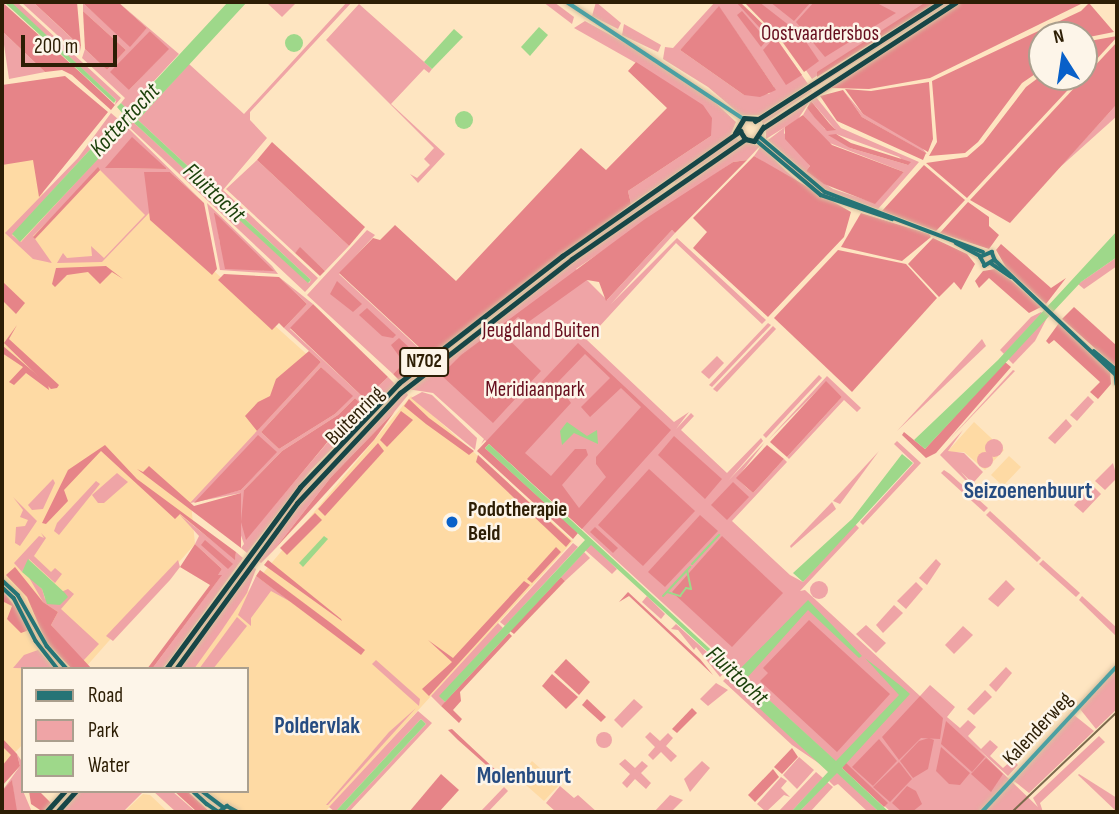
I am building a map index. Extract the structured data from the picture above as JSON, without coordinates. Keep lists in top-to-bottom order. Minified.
{"streets":{"highway":["N702","Buitenring"],"street":["Kalenderweg"]},"districts":["Seizoenenbuurt","Poldervlak","Molenbuurt"],"water":["Kottertocht","Fluittocht"],"parks":["Oostvaardersbos","Jeugdland Buiten","Meridiaanpark"],"places":["Podotherapie Beld"],"legend":["Road","Park","Water"],"scale_bar":"200 m","north":"top"}
